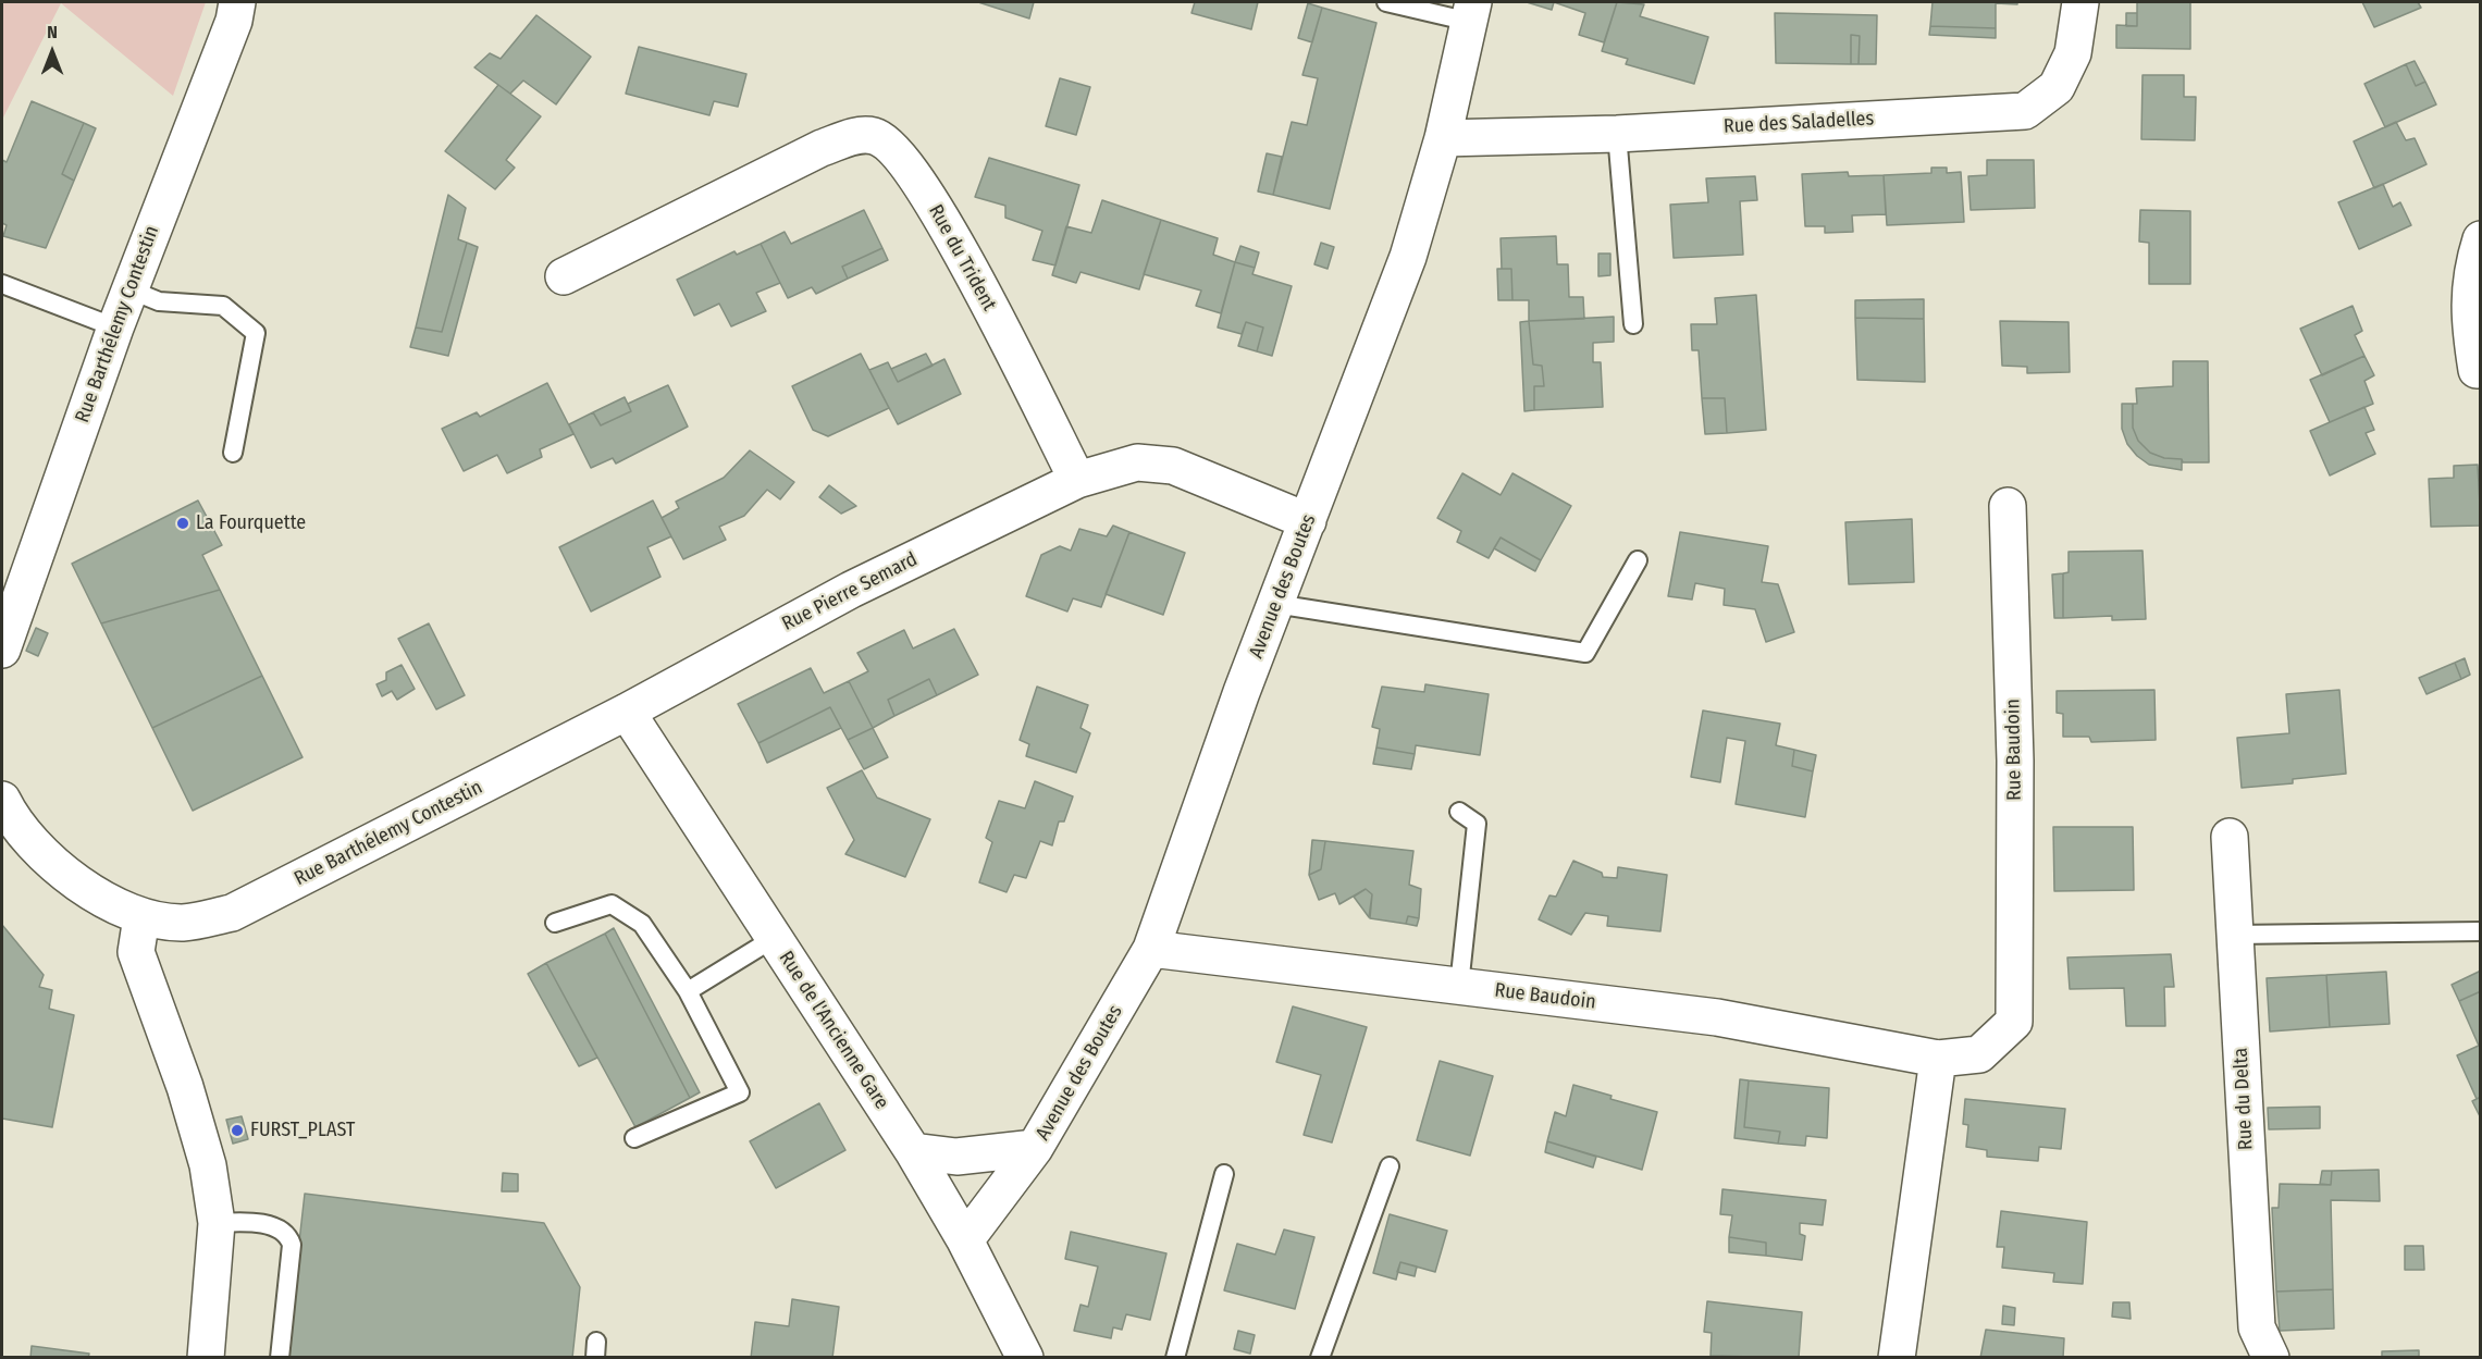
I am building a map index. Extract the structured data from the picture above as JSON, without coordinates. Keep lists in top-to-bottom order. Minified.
{"streets":{"street":["Rue des Saladelles","Rue du Trident","Rue Barthélemy Contestin","Avenue des Boutes","Rue Pierre Semard","Rue Baudoin","Rue de l'Ancienne Gare","Rue du Delta"]},"crossings":[["Rue des Saladelles","Avenue des Boutes"],["Rue du Trident","Rue Pierre Semard"],["Rue Barthélemy Contestin","Rue Pierre Semard"],["Rue Barthélemy Contestin","Rue de l'Ancienne Gare"],["Avenue des Boutes","Rue Baudoin"],["Avenue des Boutes","Rue de l'Ancienne Gare"],["Rue Pierre Semard","Rue de l'Ancienne Gare"]],"places":["La Fourquette","FURST_PLAST"],"north":"top"}
